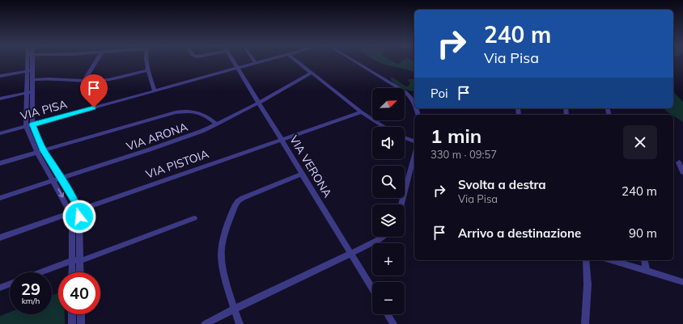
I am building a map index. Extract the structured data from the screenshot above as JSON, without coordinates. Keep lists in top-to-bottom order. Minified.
{"streets":{"street":["VIA PISA","VIA ARONA","VIA PISTOIA","VIA VERONA"]},"crossings":[["VIA PISA","VIA VERONA"],["VIA ARONA","VIA VERONA"],["VIA PISTOIA","VIA VERONA"]],"north":"top right","page":{"turn":["240 m","Via Pisa"],"then":"Poi","map_buttons":["+","−"],"heading":["1 min","330 m · 09:57"],"list":[{"name":"Svolta a destra","note":"Via Pisa","value":"240 m"},{"name":"Arrivo a destinazione","value":"90 m"}],"speed":"29 km/h","limit":"40"}}
